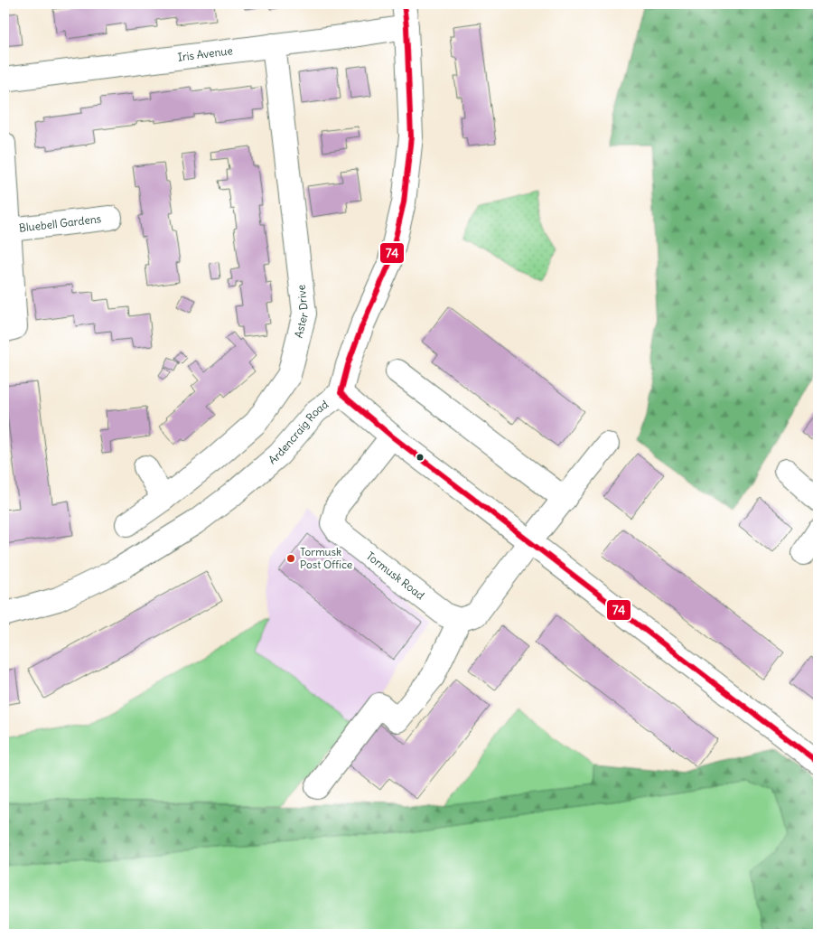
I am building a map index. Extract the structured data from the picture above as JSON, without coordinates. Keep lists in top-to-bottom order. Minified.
{"streets":{"street":["Iris Avenue","Bluebell Gardens","Aster Drive","Ardencraig Road","Tormusk Road"]},"crossings":[["Iris Avenue","Aster Drive"]],"places":["Tormusk Post Office"],"lines":["transit line 74"]}
